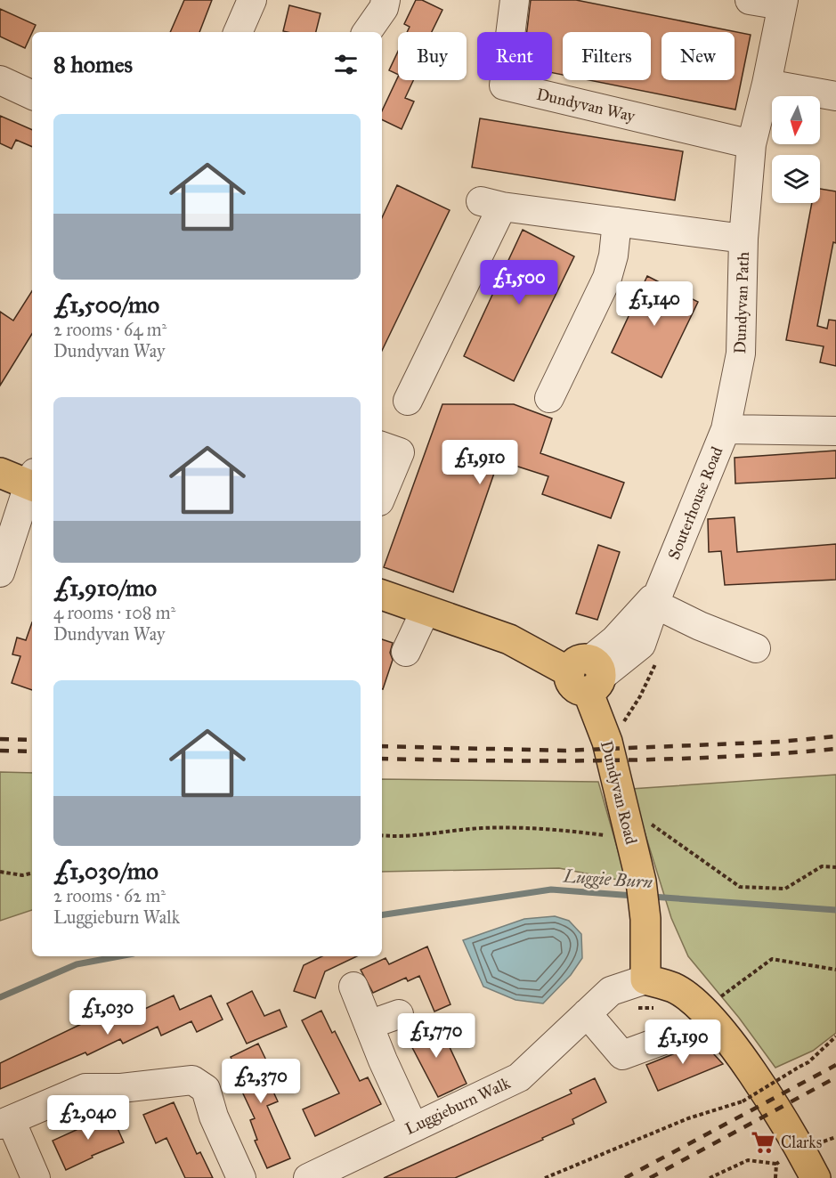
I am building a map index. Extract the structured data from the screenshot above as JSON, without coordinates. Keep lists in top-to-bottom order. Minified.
{"streets":{"main road":["Dundyvan Road"],"street":["Dundyvan Way","Dundyvan Path","Souterhouse Road","Luggieburn Walk"]},"crossings":[["Dundyvan Way","Dundyvan Path"],["Dundyvan Path","Souterhouse Road"],["Souterhouse Road","Dundyvan Road"],["Dundyvan Road","Luggieburn Walk"]],"water":["Luggie Burn"],"places":{"supermarket":["Clarks"]},"north":"bottom","page":{"chip":["Buy","Rent","Filters","New"],"heading":"8 homes","list":[{"name":"£1,500/mo","note":"2 rooms · 64 m² · Dundyvan Way"},{"name":"£1,910/mo","note":"4 rooms · 108 m² · Dundyvan Way"},{"name":"£1,030/mo","note":"2 rooms · 62 m² · Luggieburn Walk"}],"price":["£1,500","£1,140","£1,910","£1,030","£1,770","£1,190","£2,370","£2,040"]}}
